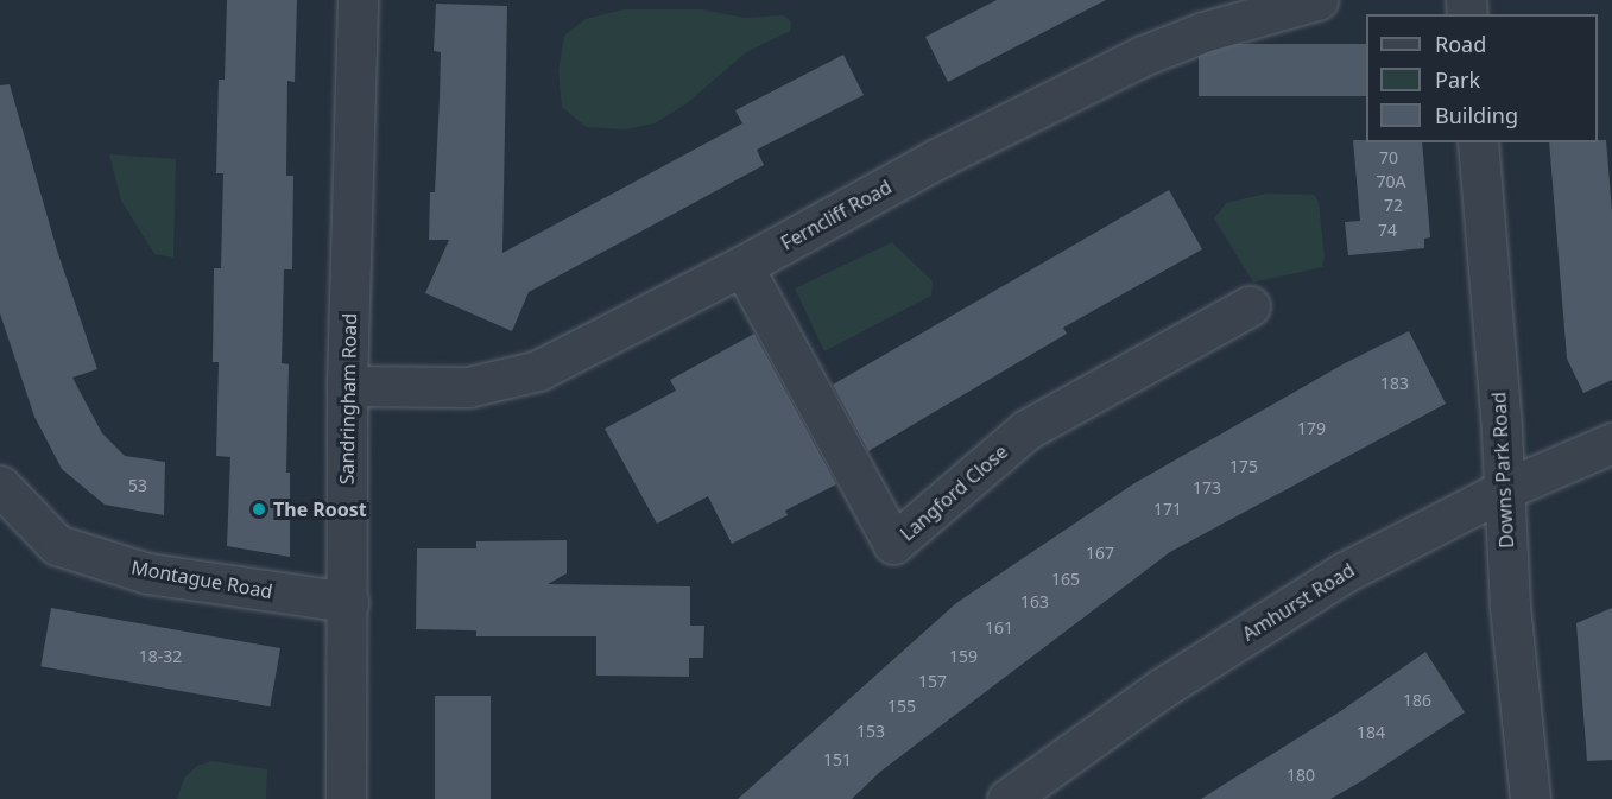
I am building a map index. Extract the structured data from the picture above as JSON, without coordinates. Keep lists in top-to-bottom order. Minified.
{"streets":{"street":["Ferncliff Road","Sandringham Road","Downs Park Road","Langford Close","Montague Road","Amhurst Road"]},"crossings":[["Ferncliff Road","Sandringham Road"],["Ferncliff Road","Langford Close"],["Sandringham Road","Montague Road"],["Downs Park Road","Amhurst Road"]],"places":["The Roost"],"house_numbers":["70","70A","72","74","183","179","175","53","173","171","167","165","163","161","18-32","159","157","186","155","153","184","151","180"],"legend":["Road","Park","Building"]}
